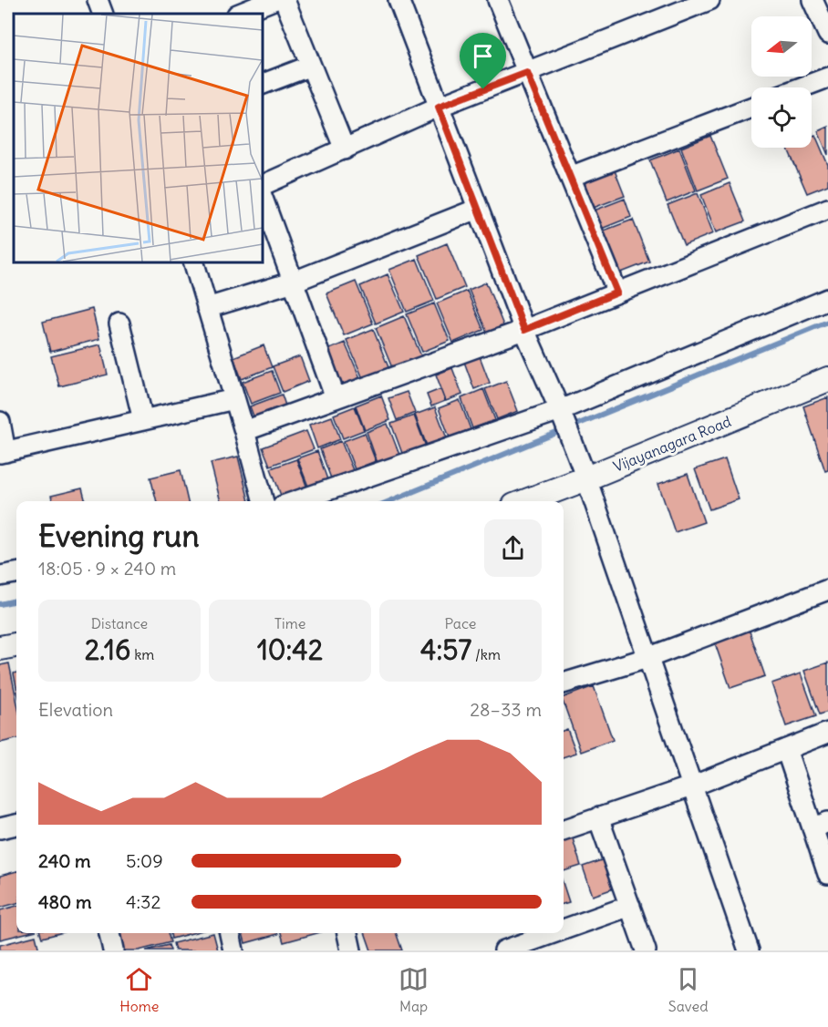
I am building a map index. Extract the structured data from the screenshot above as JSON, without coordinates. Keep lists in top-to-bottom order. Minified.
{"streets":{"street":["Vijayanagara Road"]},"north":"left","page":{"heading":["Evening run","18:05 · 9 × 240 m"],"stats":[["Distance","2.16 km"],["Time","10:42"],["Pace","4:57 /km"]],"chart":["Elevation","28–33 m"],"list":[{"name":"240 m","note":"5:09"},{"name":"480 m","note":"4:32"}],"tabs":["Home","Map","Saved"]}}
